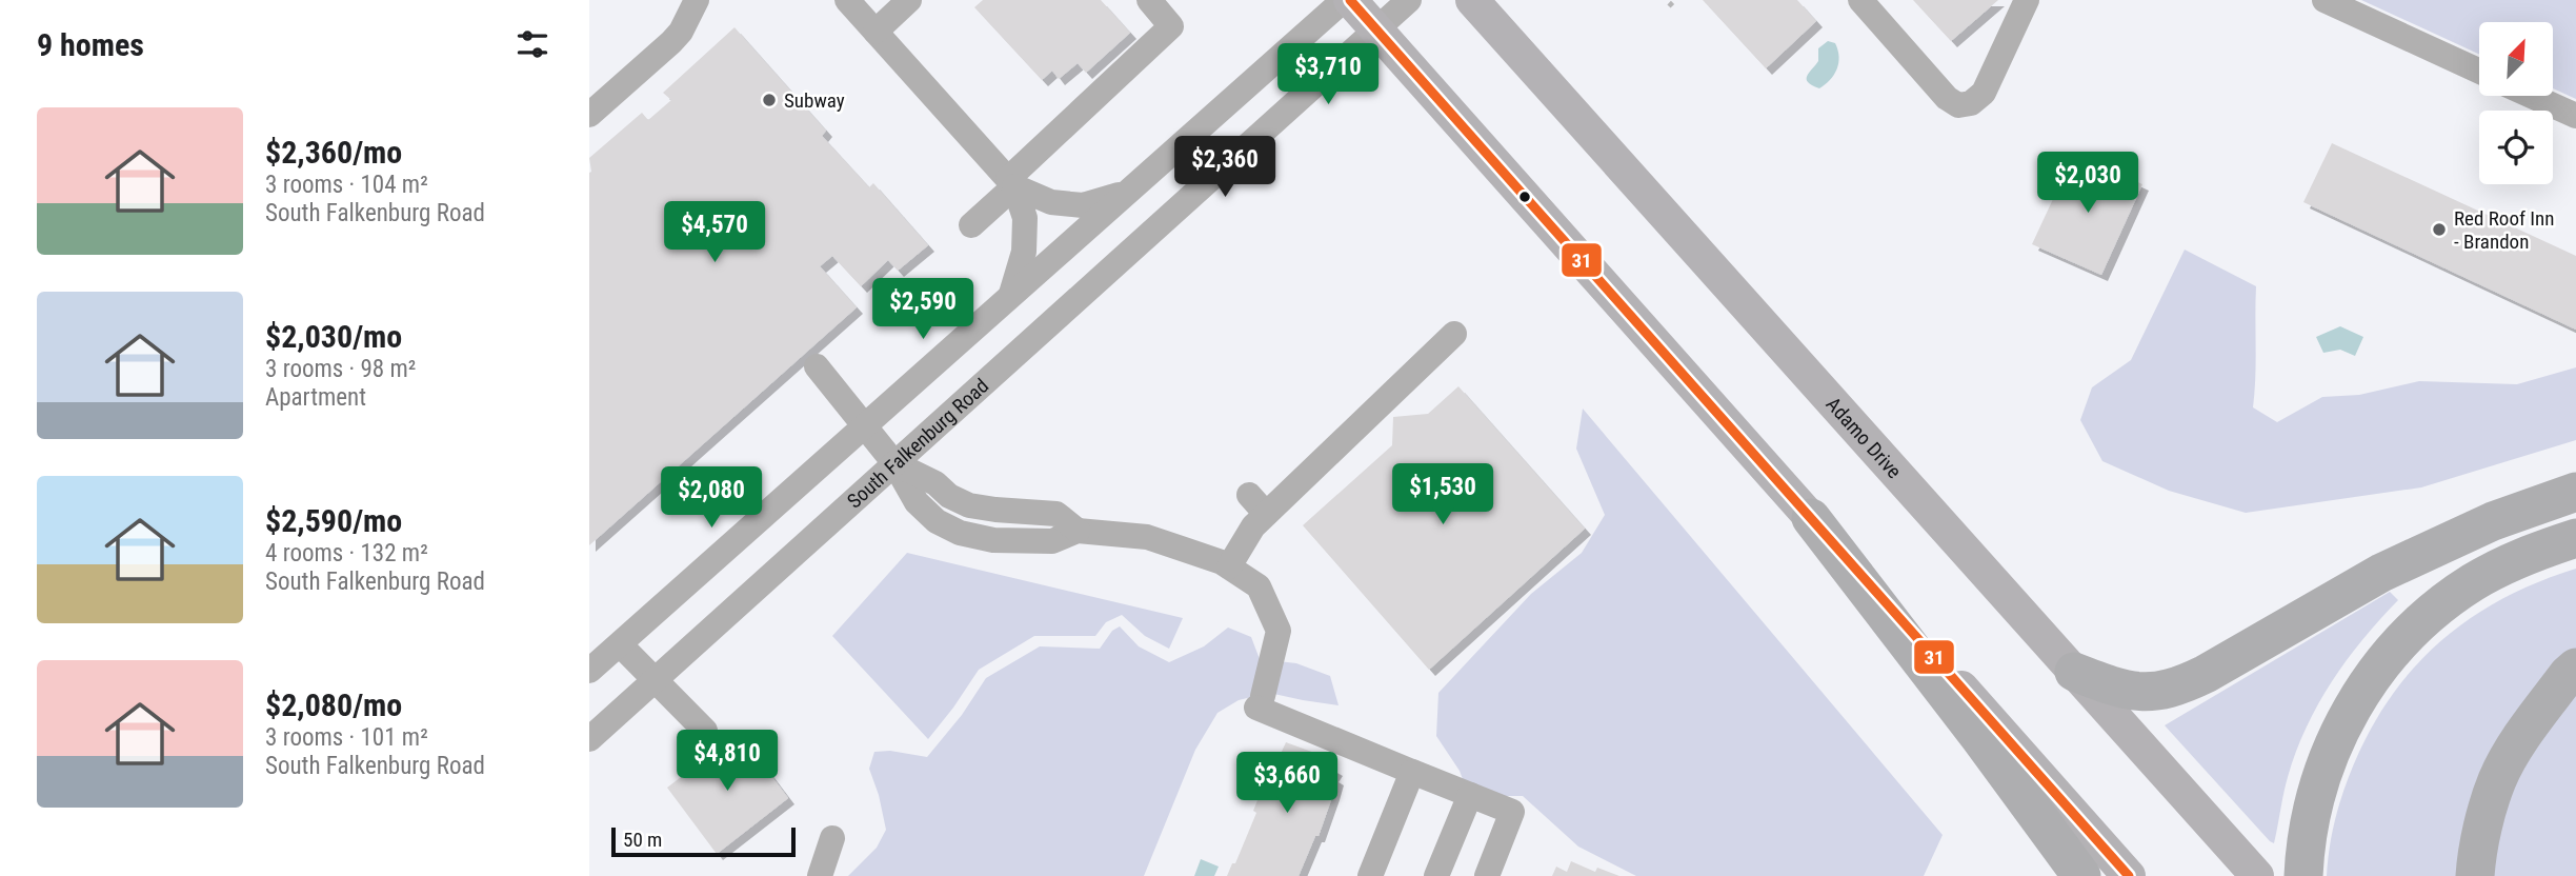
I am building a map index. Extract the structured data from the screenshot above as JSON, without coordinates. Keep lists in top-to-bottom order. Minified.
{"streets":{"main road":["Adamo Drive"],"street":["South Falkenburg Road"]},"places":["Subway","Red Roof Inn - Brandon"],"lines":["transit line 31"],"scale_bar":"50 m","north":"top right","page":{"heading":"9 homes","price":["$3,710","$2,360","$2,030","$4,570","$2,590","$1,530","$2,080","$4,810","$3,660"],"list":[{"name":"$2,360/mo","note":"3 rooms · 104 m² · South Falkenburg Road"},{"name":"$2,030/mo","note":"3 rooms · 98 m² · Apartment"},{"name":"$2,590/mo","note":"4 rooms · 132 m² · South Falkenburg Road"},{"name":"$2,080/mo","note":"3 rooms · 101 m² · South Falkenburg Road"}],"scale":"50 m"}}
